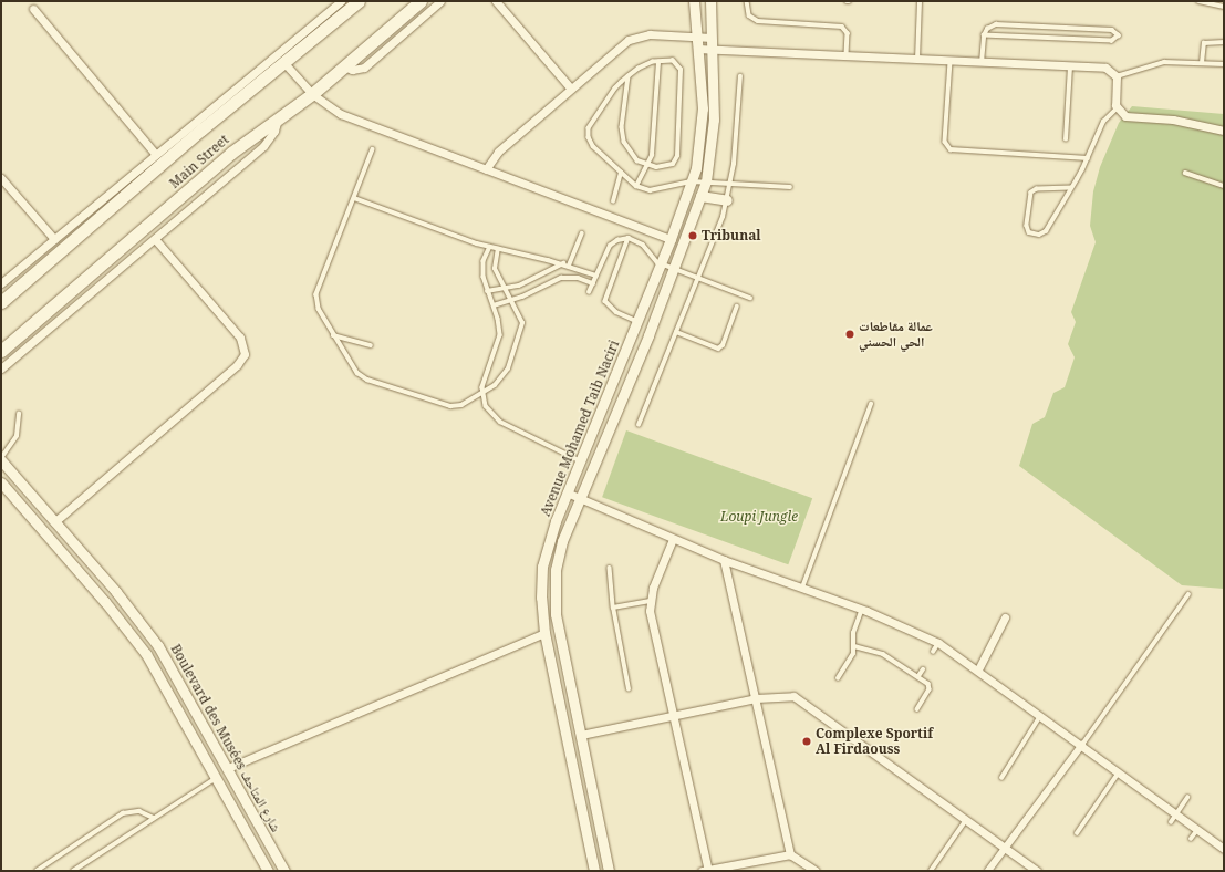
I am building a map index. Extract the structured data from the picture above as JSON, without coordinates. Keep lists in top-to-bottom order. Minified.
{"streets":{"main road":["Main Street"],"street":["Avenue Mohamed Taib Naciri","Boulevard des Musées شارع المتاحف"]},"parks":["Loupi Jungle"],"places":["Tribunal","عمالة مقاطعات الحي الحسني","Complexe Sportif Al Firdaouss"]}
